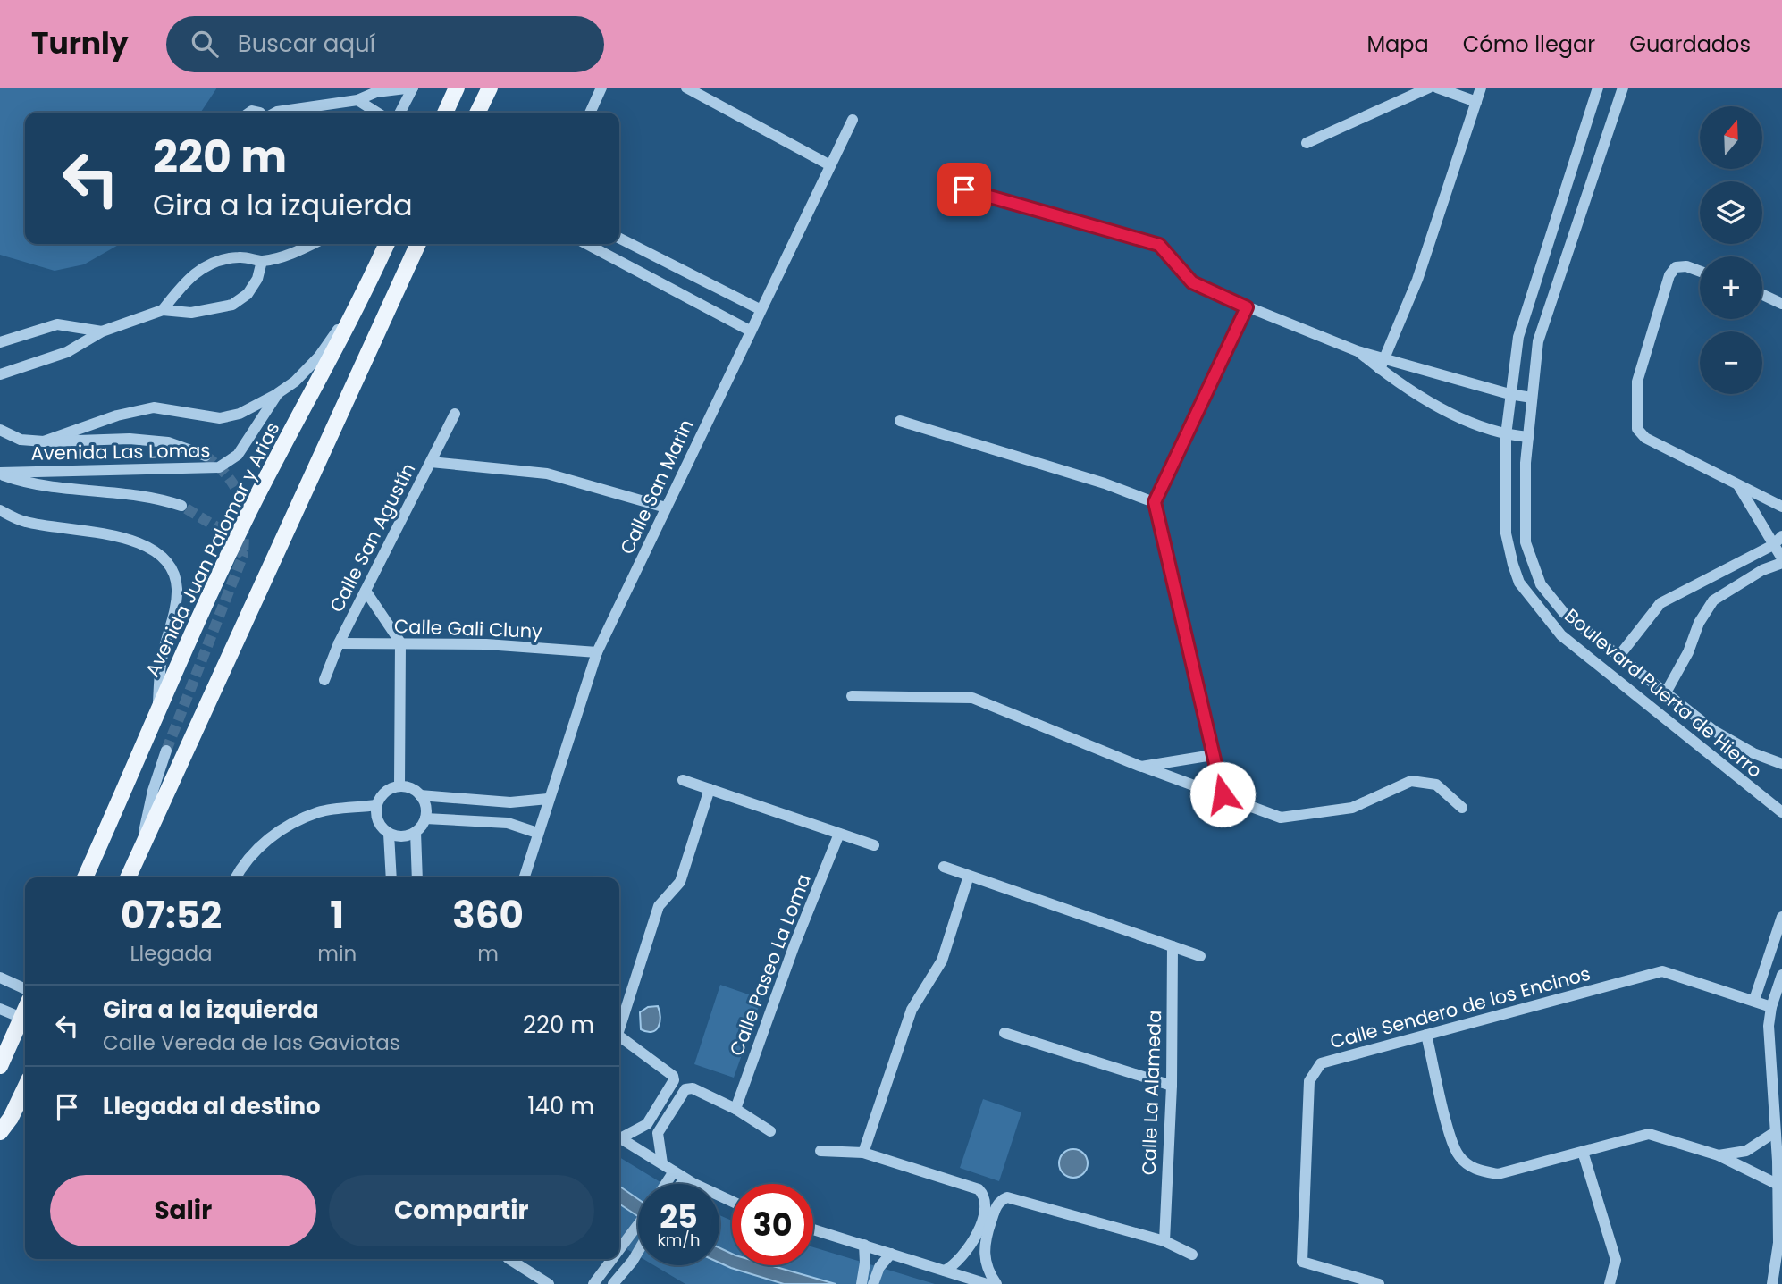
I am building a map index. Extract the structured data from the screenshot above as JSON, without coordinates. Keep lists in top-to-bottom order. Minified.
{"streets":{"main road":["Avenida Juan Palomar y Arias"],"street":["Avenida Las Lomas","Calle San Marin","Calle San Agustín","Calle Gali Cluny","Boulevard Puerta de Hierro","Calle Paseo La Loma","Calle Sendero de los Encinos","Calle La Alameda"]},"crossings":[["Avenida Las Lomas","Avenida Juan Palomar y Arias"],["Calle San Marin","Calle Gali Cluny"],["Calle San Agustín","Calle Gali Cluny"]],"north":"top","page":{"header":"Turnly","search":"Buscar aquí","nav":["Mapa","Cómo llegar","Guardados"],"map_buttons":["+","−"],"turn":["220 m","Gira a la izquierda"],"eta":["07:52","Llegada","1","min","360","m"],"list":[{"name":"Gira a la izquierda","note":"Calle Vereda de las Gaviotas","value":"220 m"},{"name":"Llegada al destino","value":"140 m"}],"buttons":["Salir","Compartir"],"speed":"25 km/h","limit":"30"}}
